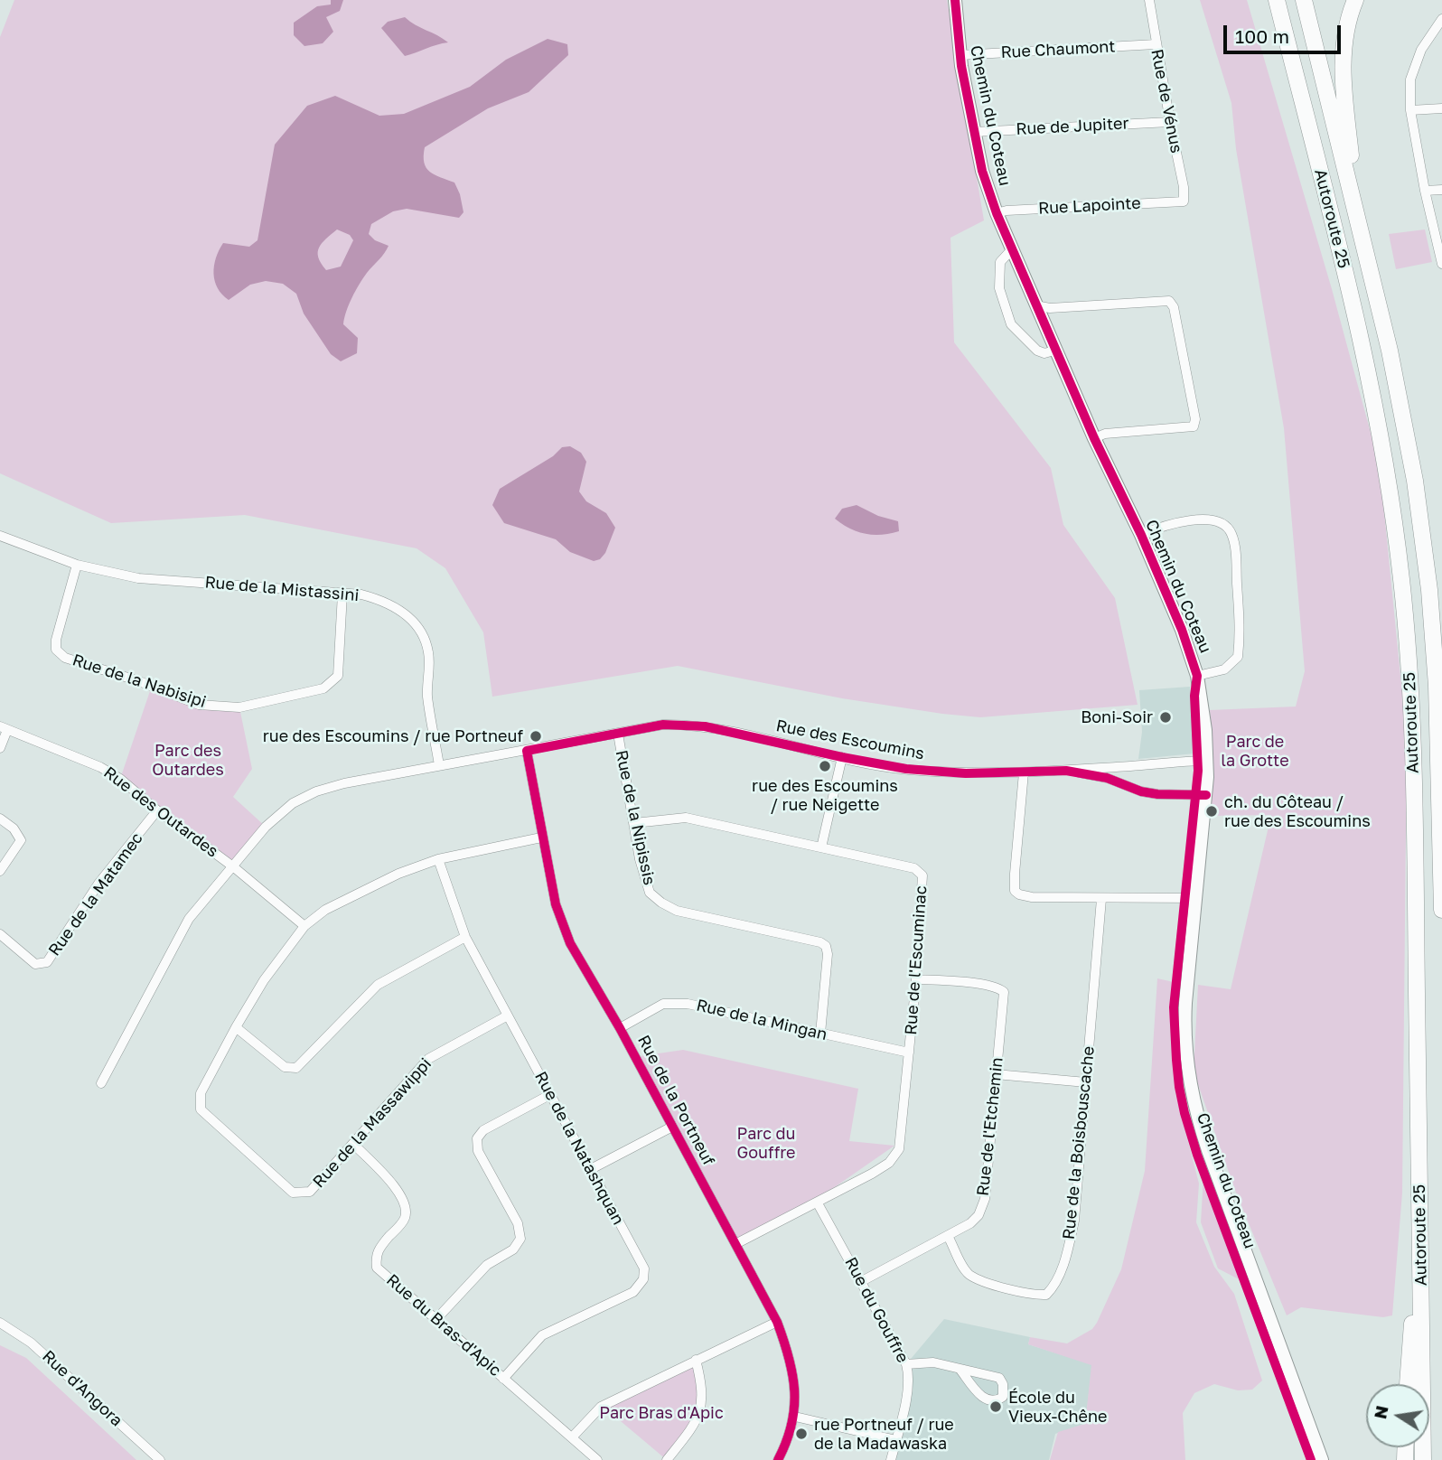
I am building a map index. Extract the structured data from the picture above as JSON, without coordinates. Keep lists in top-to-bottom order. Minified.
{"streets":{"highway":["Autoroute 25"],"street":["Rue Chaumont","Rue de Vénus","Chemin du Coteau","Rue de Jupiter","Rue Lapointe","Rue de la Mistassini","Rue de la Nabisipi","Rue des Escoumins","Rue des Outardes","Rue de la Nipissis","Rue de la Matamec","Rue de l'Escuminac","Rue de la Mingan","Rue de la Portneuf","Rue de la Massawippi","Rue de l'Etchemin","Rue de la Boisbouscache","Rue de la Natashquan","Rue du Gouffre","Rue du Bras-d'Apic","Rue d'Angora"]},"crossings":[["Rue Chaumont","Rue de Vénus"],["Rue Chaumont","Chemin du Coteau"],["Rue de Vénus","Rue de Jupiter"],["Rue de Vénus","Rue Lapointe"],["Chemin du Coteau","Rue de Jupiter"],["Chemin du Coteau","Rue Lapointe"],["Chemin du Coteau","Rue des Escoumins"],["Rue de la Mistassini","Rue de la Nabisipi"],["Rue de la Mistassini","Rue des Escoumins"],["Rue des Escoumins","Rue des Outardes"],["Rue des Escoumins","Rue de la Nipissis"],["Rue des Escoumins","Rue de la Portneuf"],["Rue des Outardes","Rue de la Matamec"],["Rue des Outardes","Rue de la Massawippi"],["Rue de la Nipissis","Rue de l'Escuminac"],["Rue de la Nipissis","Rue de la Mingan"],["Rue de l'Escuminac","Rue de la Mingan"],["Rue de l'Escuminac","Rue de la Portneuf"],["Rue de l'Escuminac","Rue de l'Etchemin"],["Rue de l'Escuminac","Rue du Gouffre"],["Rue de la Mingan","Rue de la Portneuf"],["Rue de la Portneuf","Rue de la Massawippi"],["Rue de la Massawippi","Rue de la Natashquan"],["Rue de la Massawippi","Rue du Bras-d'Apic"],["Rue de l'Etchemin","Rue de la Boisbouscache"],["Rue de l'Etchemin","Rue du Gouffre"],["Rue de la Natashquan","Rue du Bras-d'Apic"]],"parks":["Parc de la Grotte","Parc des Outardes","Parc du Gouffre","Parc Bras d'Apic"],"places":["Boni-Soir","rue des Escoumins / rue Portneuf","rue des Escoumins / rue Neigette","ch. du Côteau / rue des Escoumins","École du Vieux-Chêne","rue Portneuf / rue de la Madawaska"],"scale_bar":"100 m","north":"left"}
